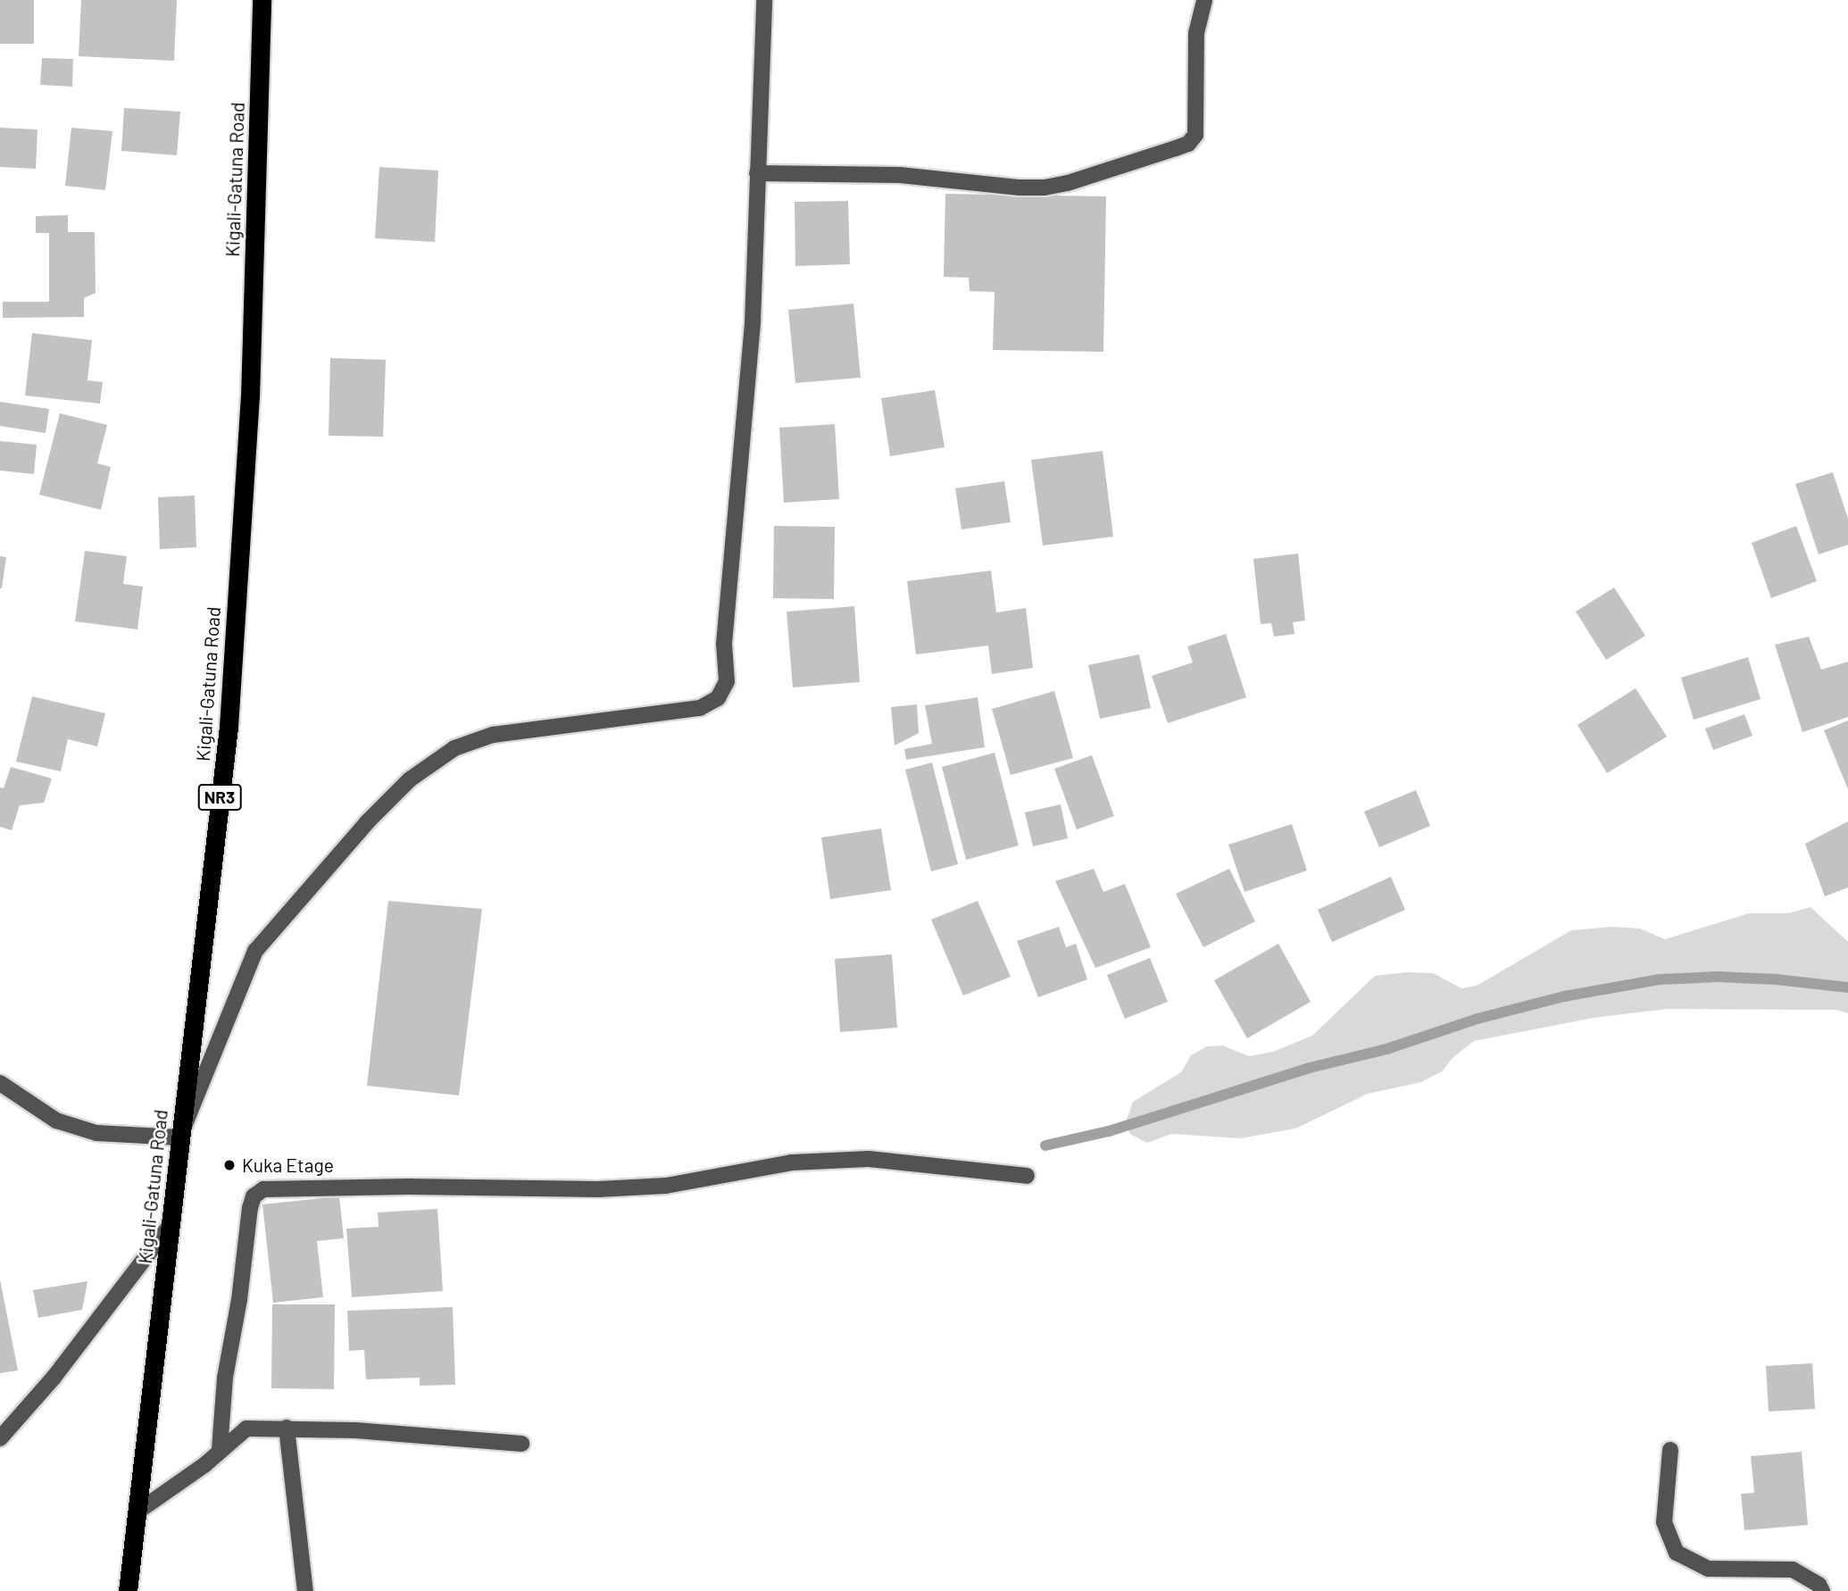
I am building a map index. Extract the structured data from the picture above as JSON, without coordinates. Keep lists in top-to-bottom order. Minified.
{"streets":{"highway":["Kigali-Gatuna Road","NR3"]},"places":["Kuka Etage"]}
